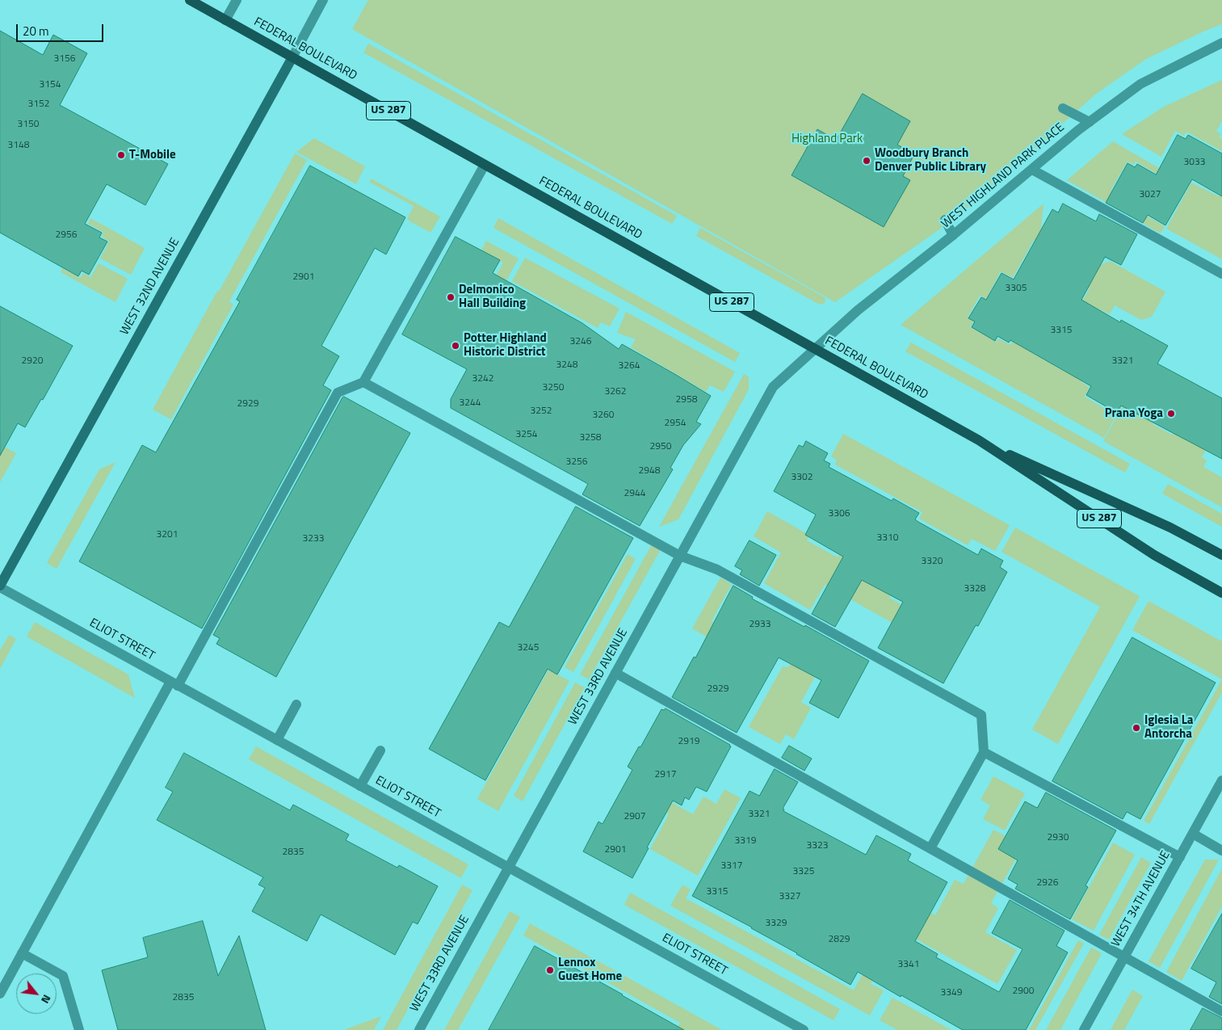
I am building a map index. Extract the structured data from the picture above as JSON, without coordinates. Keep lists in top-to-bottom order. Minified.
{"streets":{"main road":["FEDERAL BOULEVARD","US 287"],"street":["WEST HIGHLAND PARK PLACE","WEST 32ND AVENUE","ELIOT STREET","WEST 33RD AVENUE","WEST 34TH AVENUE"]},"crossings":[["FEDERAL BOULEVARD","WEST HIGHLAND PARK PLACE"],["FEDERAL BOULEVARD","WEST 32ND AVENUE"],["FEDERAL BOULEVARD","WEST 33RD AVENUE"],["WEST HIGHLAND PARK PLACE","WEST 33RD AVENUE"],["WEST 32ND AVENUE","ELIOT STREET"],["ELIOT STREET","WEST 33RD AVENUE"]],"parks":["Highland Park"],"places":["T-Mobile","Woodbury Branch Denver Public Library","Delmonico Hall Building","Potter Highland Historic District","Prana Yoga","Iglesia La Antorcha","Lennox Guest Home"],"house_numbers":["3156","3154","3152","3150","3148","3033","3027","2956","2901","3305","3315","3246","2920","3321","3248","3264","3242","3250","3262","2958","3244","2929","3252","3260","2954","3254","3258","2950","3256","2948","3302","2944","3306","3201","3310","3233","3320","3328","2933","3245","2929","2919","2917","3321","2907","2930","3319","3323","2901","2835","3317","3325","2926","3315","3327","3329","2829","3341","2900","3349","2835"],"scale_bar":"20 m","north":"bottom right"}
